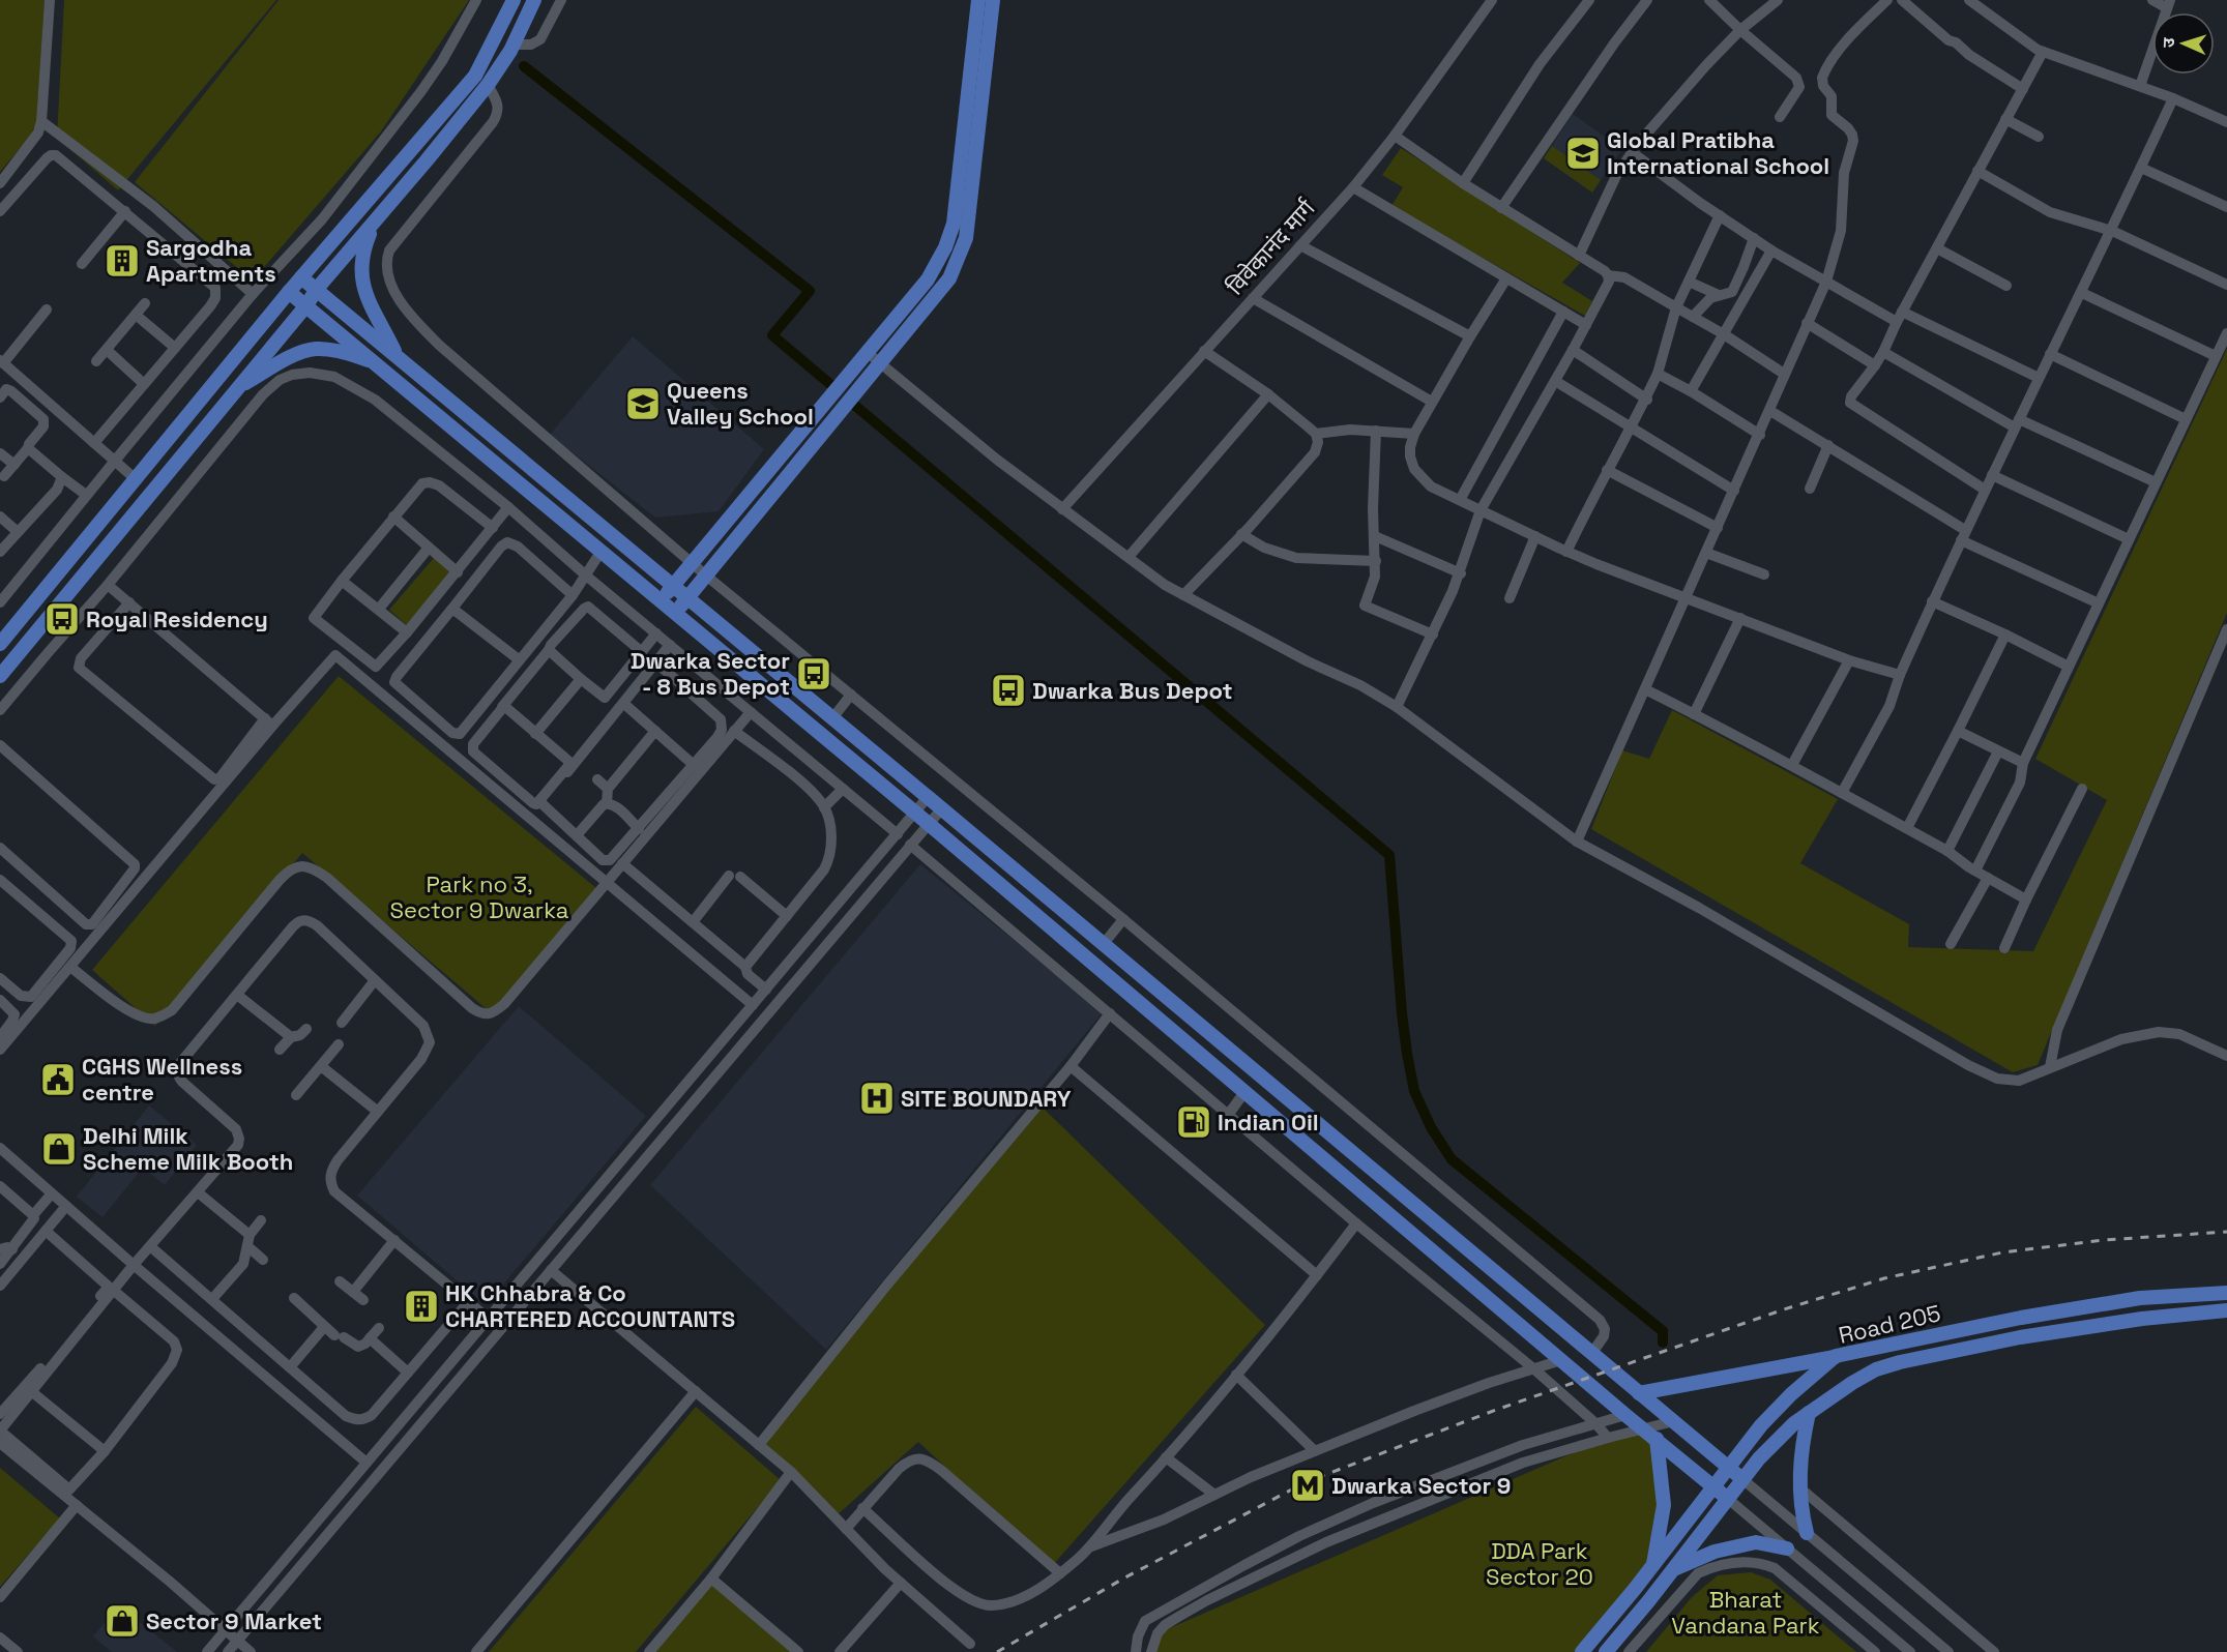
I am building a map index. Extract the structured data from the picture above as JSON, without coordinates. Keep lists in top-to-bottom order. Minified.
{"streets":{"main road":["Road 205"],"street":["विवेकानंद मार्ग"]},"parks":["Park no 3, Sector 9 Dwarka","DDA Park Sector 20","Bharat Vandana Park"],"places":{"school or university":["Global Pratibha International School","Queens Valley School"],"building":["Sargodha Apartments","HK Chhabra & Co CHARTERED ACCOUNTANTS"],"bus stop":["Royal Residency","Dwarka Sector - 8 Bus Depot","Dwarka Bus Depot"],"public building":["CGHS Wellness centre"],"hospital":["SITE BOUNDARY"],"fuel station":["Indian Oil"],"shop":["Delhi Milk Scheme Milk Booth","Sector 9 Market"],"metro station":["Dwarka Sector 9"]},"north":"left"}
